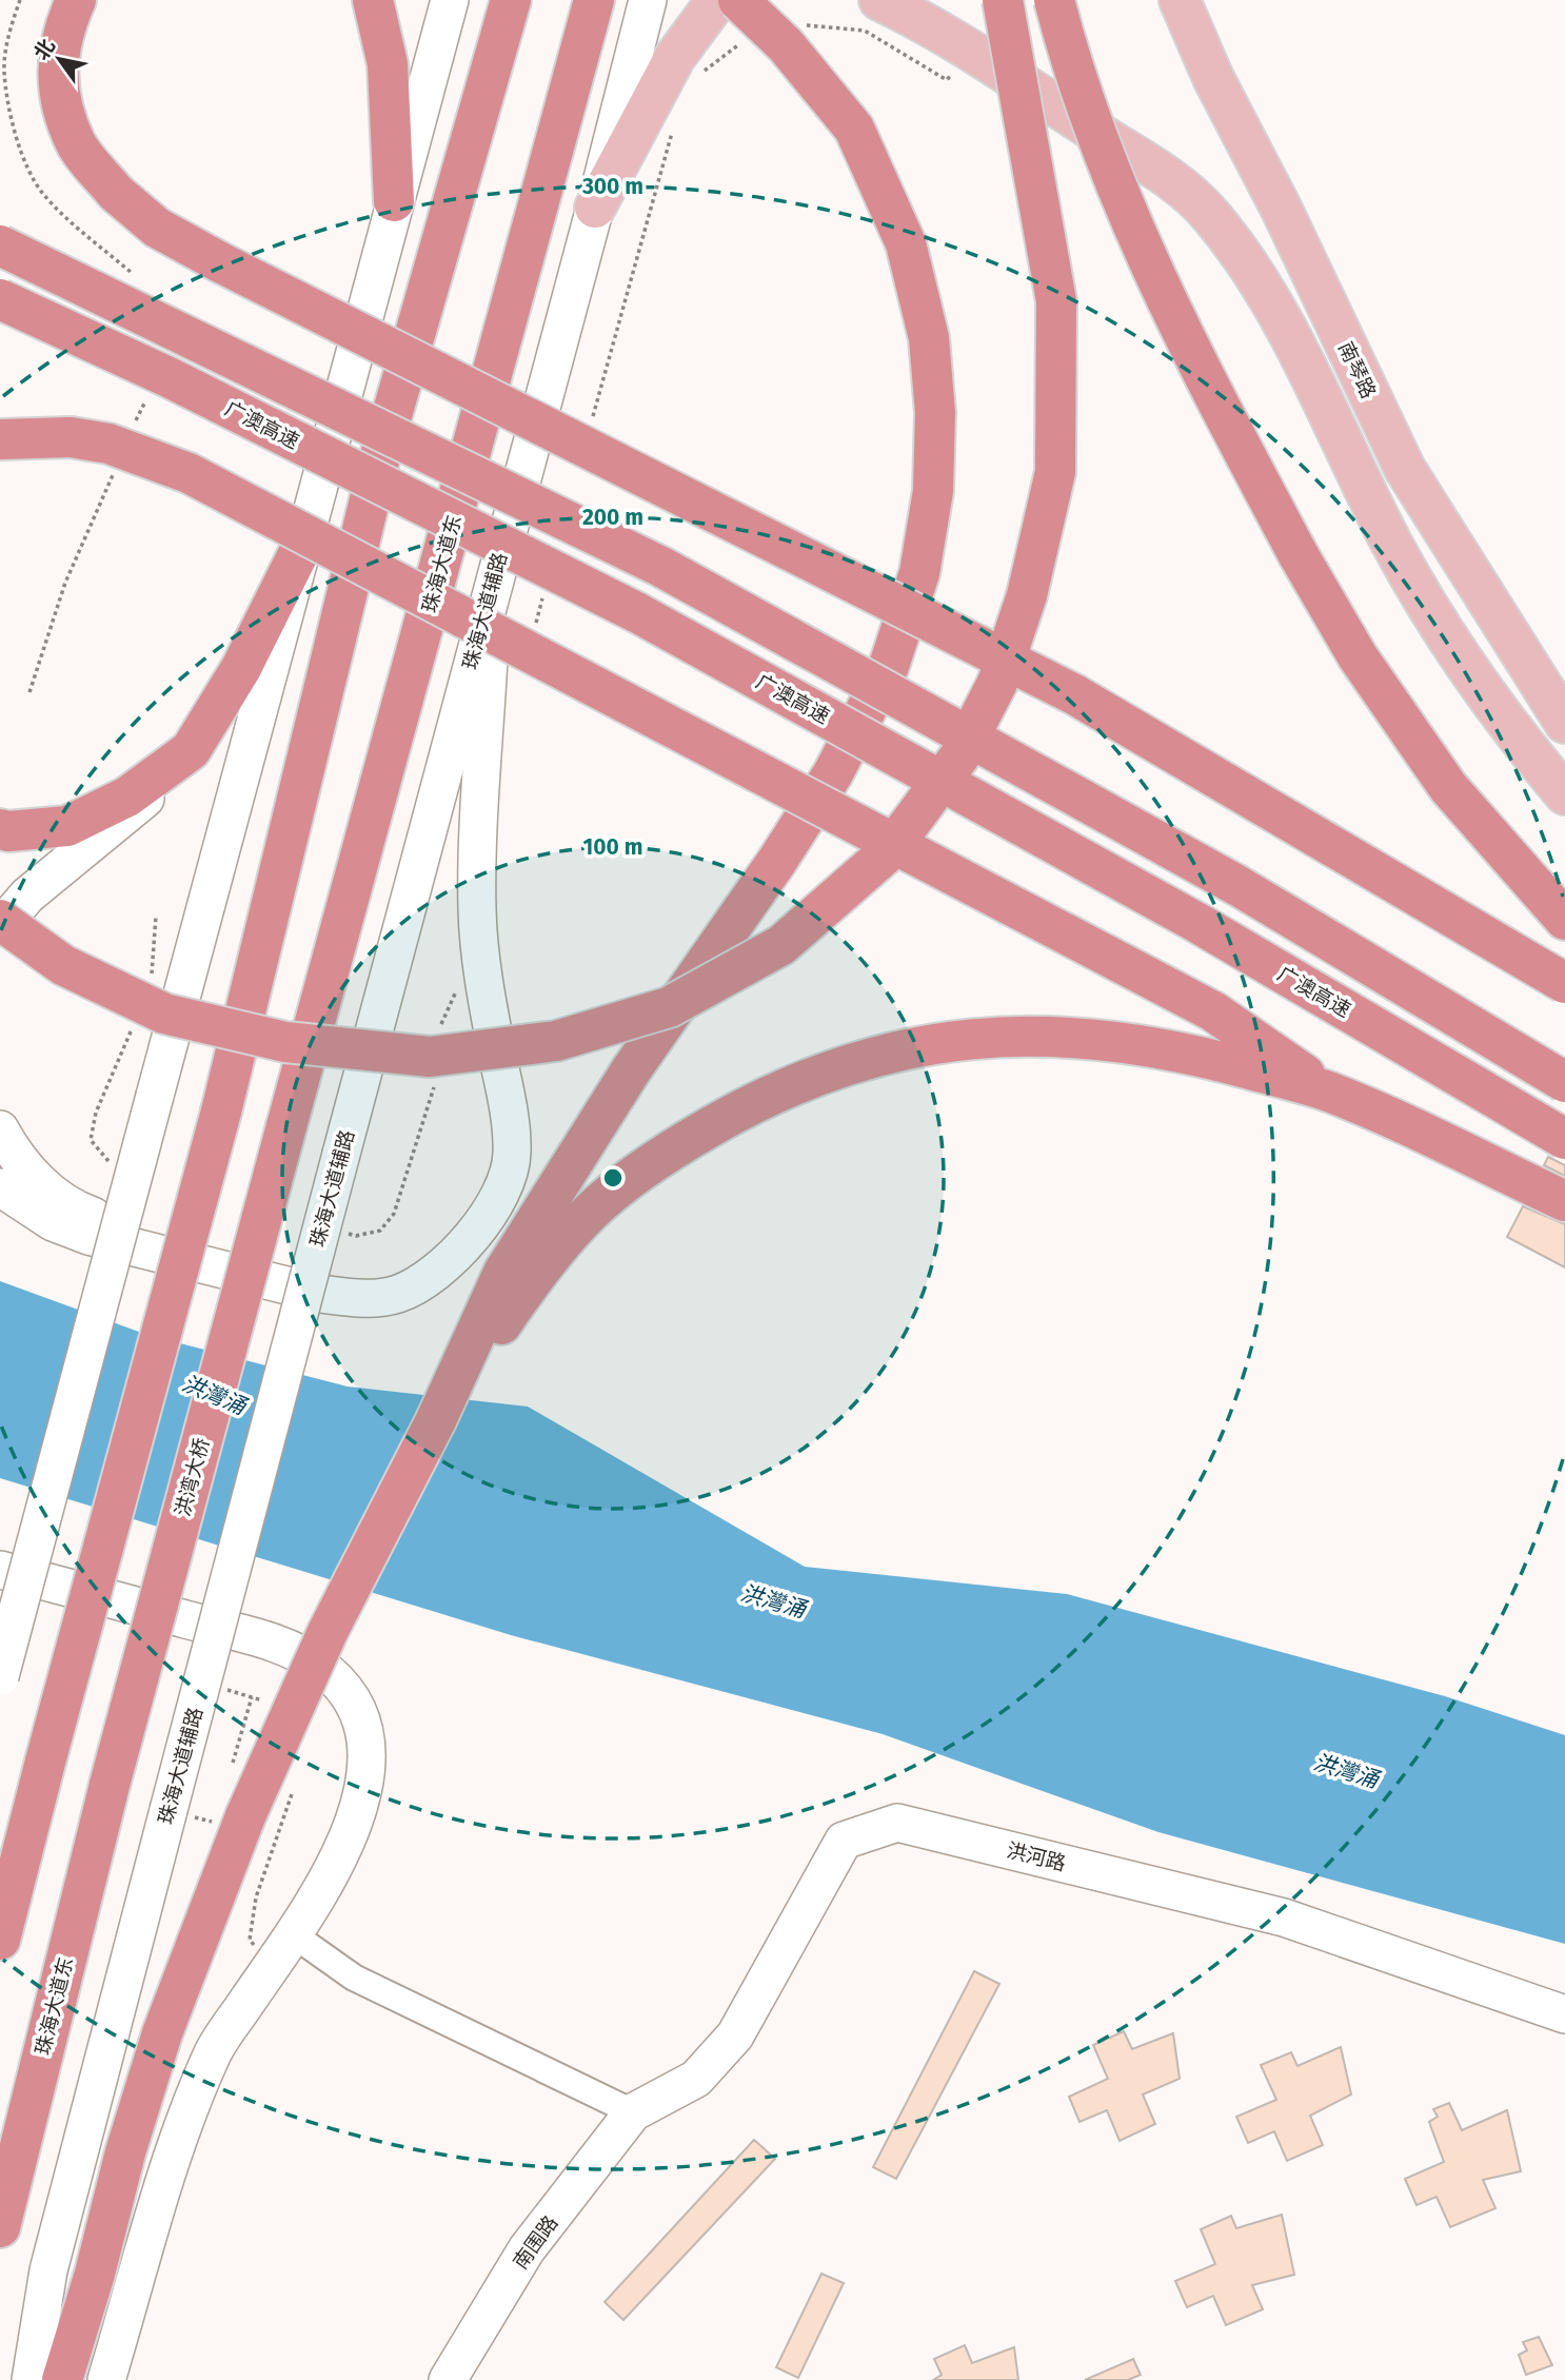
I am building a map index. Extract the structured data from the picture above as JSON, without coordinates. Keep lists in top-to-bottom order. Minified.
{"streets":{"highway":["广澳高速","珠海大道东","洪湾大桥"],"main road":["南琴路","珠海大道辅路","洪河路","南围路"]},"crossings":[["珠海大道东","洪湾大桥"],["洪河路","南围路"]],"water":["洪灣涌"],"north":"top left","rings":["300 m","200 m","100 m"]}
